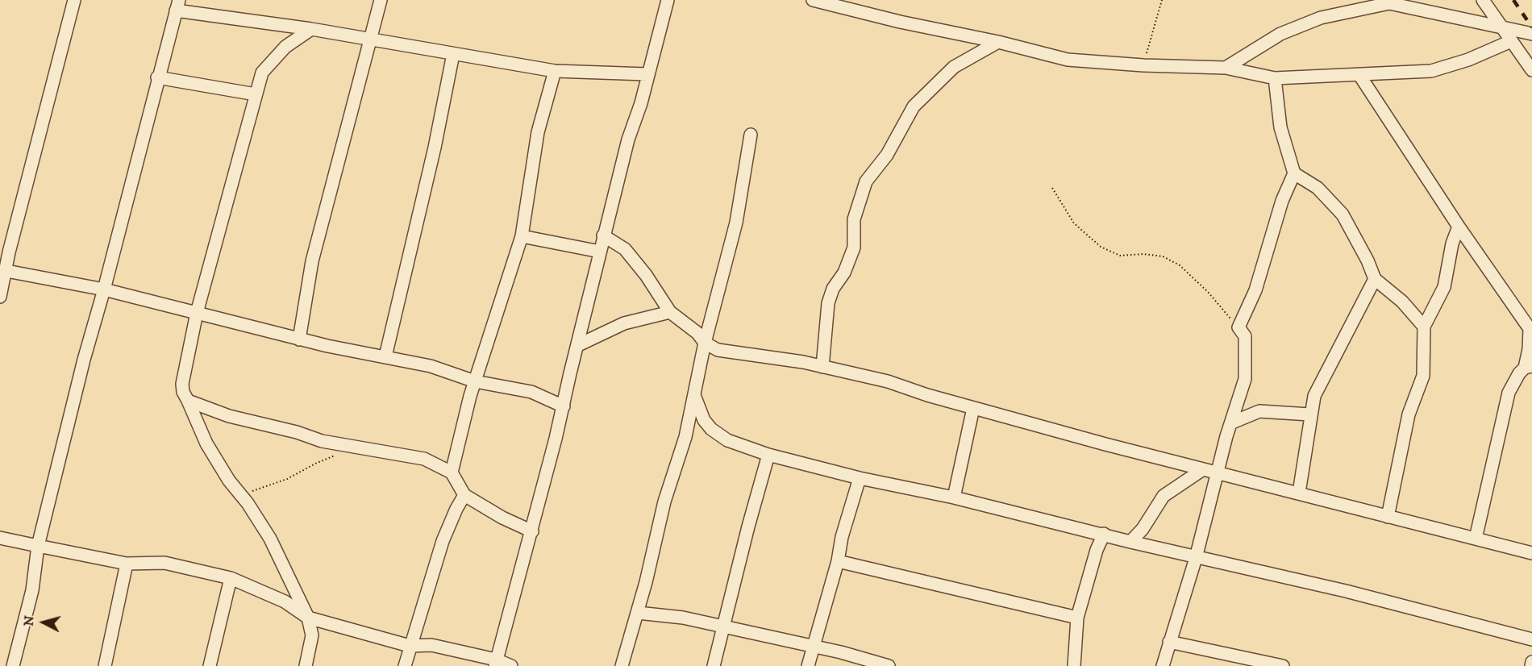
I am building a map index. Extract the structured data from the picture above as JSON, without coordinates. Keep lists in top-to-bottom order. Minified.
{"north":"left"}
